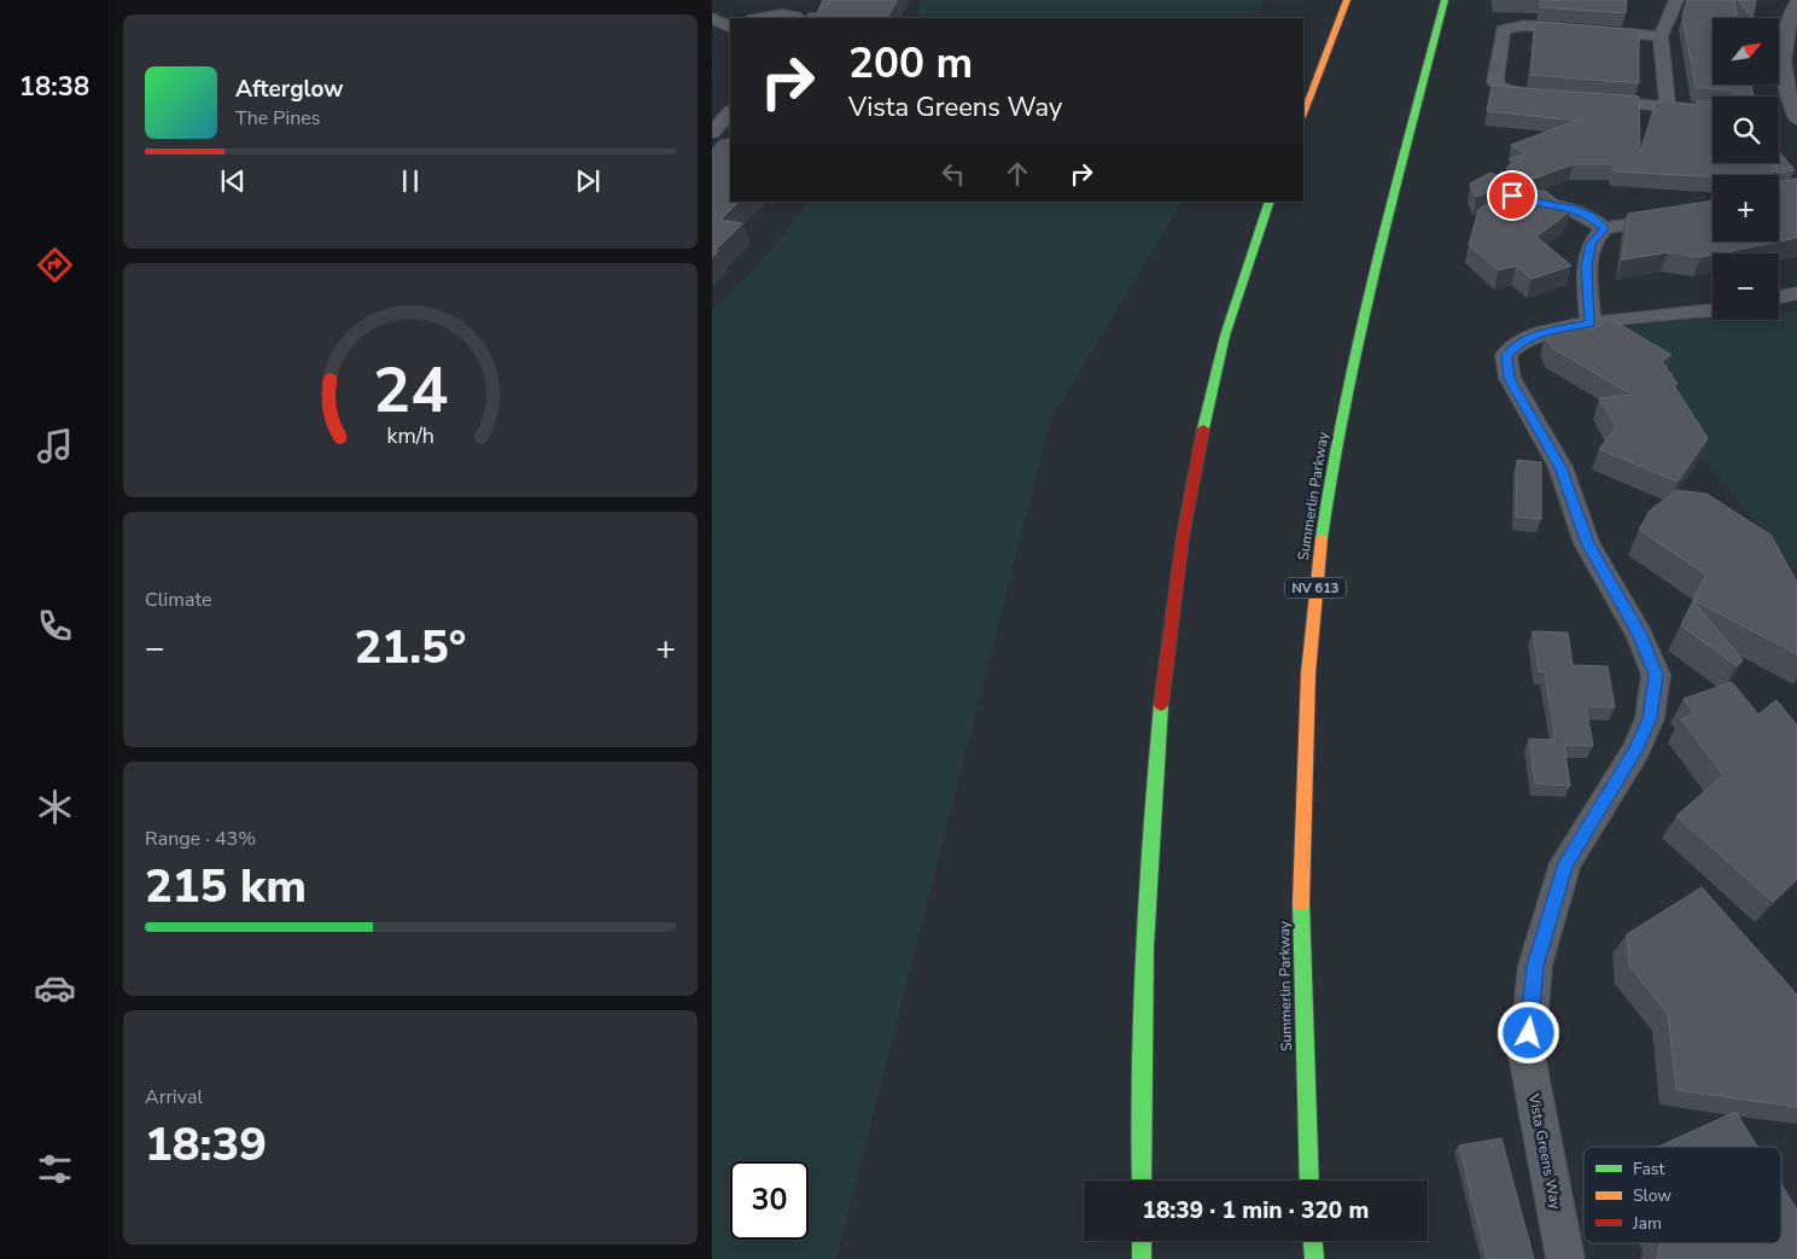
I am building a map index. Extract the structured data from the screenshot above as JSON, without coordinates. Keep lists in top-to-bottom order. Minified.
{"streets":{"highway":["Summerlin Parkway","NV 613"],"street":["Vista Greens Way"]},"legend":["Fast","Slow","Jam"],"north":"top right","page":{"tabs":"18:38","map_buttons":["+","−"],"turn":["200 m","Vista Greens Way"],"song":["Afterglow","The Pines"],"tile":["Climate",["Range · 43%","215 km"],["Arrival","18:39"]],"heat":["−","21.5°","+"],"limit":"30","trip":"18:39 · 1 min · 320 m","gauge":["24","km/h"]}}
